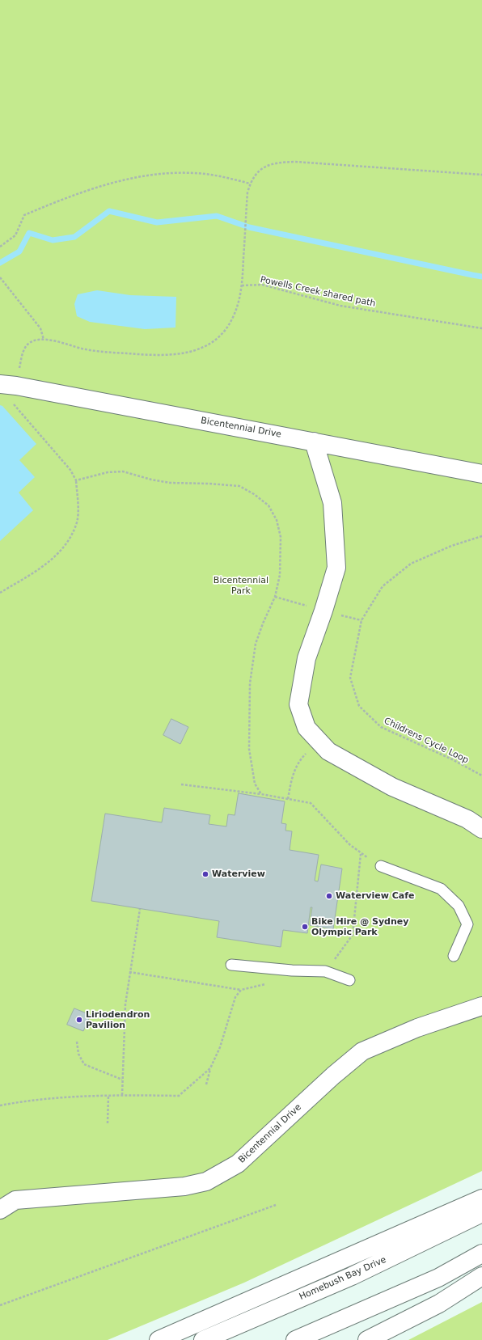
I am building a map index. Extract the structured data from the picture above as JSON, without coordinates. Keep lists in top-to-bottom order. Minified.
{"streets":{"main road":["Bicentennial Drive","Homebush Bay Drive"],"path":["Powells Creek shared path","Childrens Cycle Loop"]},"parks":["Bicentennial Park"],"places":["Waterview","Waterview Cafe","Bike Hire @ Sydney Olympic Park","Liriodendron Pavilion"]}
